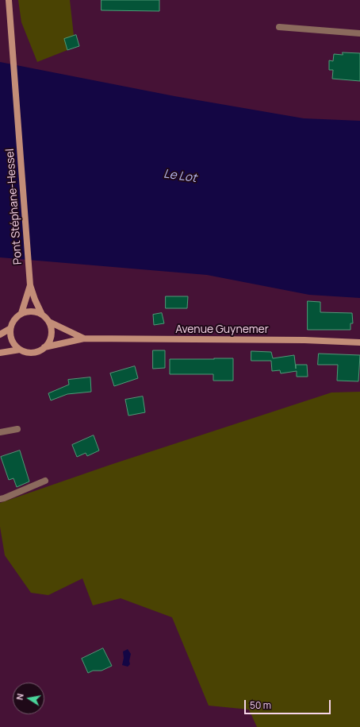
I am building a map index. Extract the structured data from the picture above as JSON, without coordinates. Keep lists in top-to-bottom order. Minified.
{"streets":{"street":["Pont Stéphane-Hessel","Avenue Guynemer"]},"water":["Le Lot"],"scale_bar":"50 m","north":"left"}
